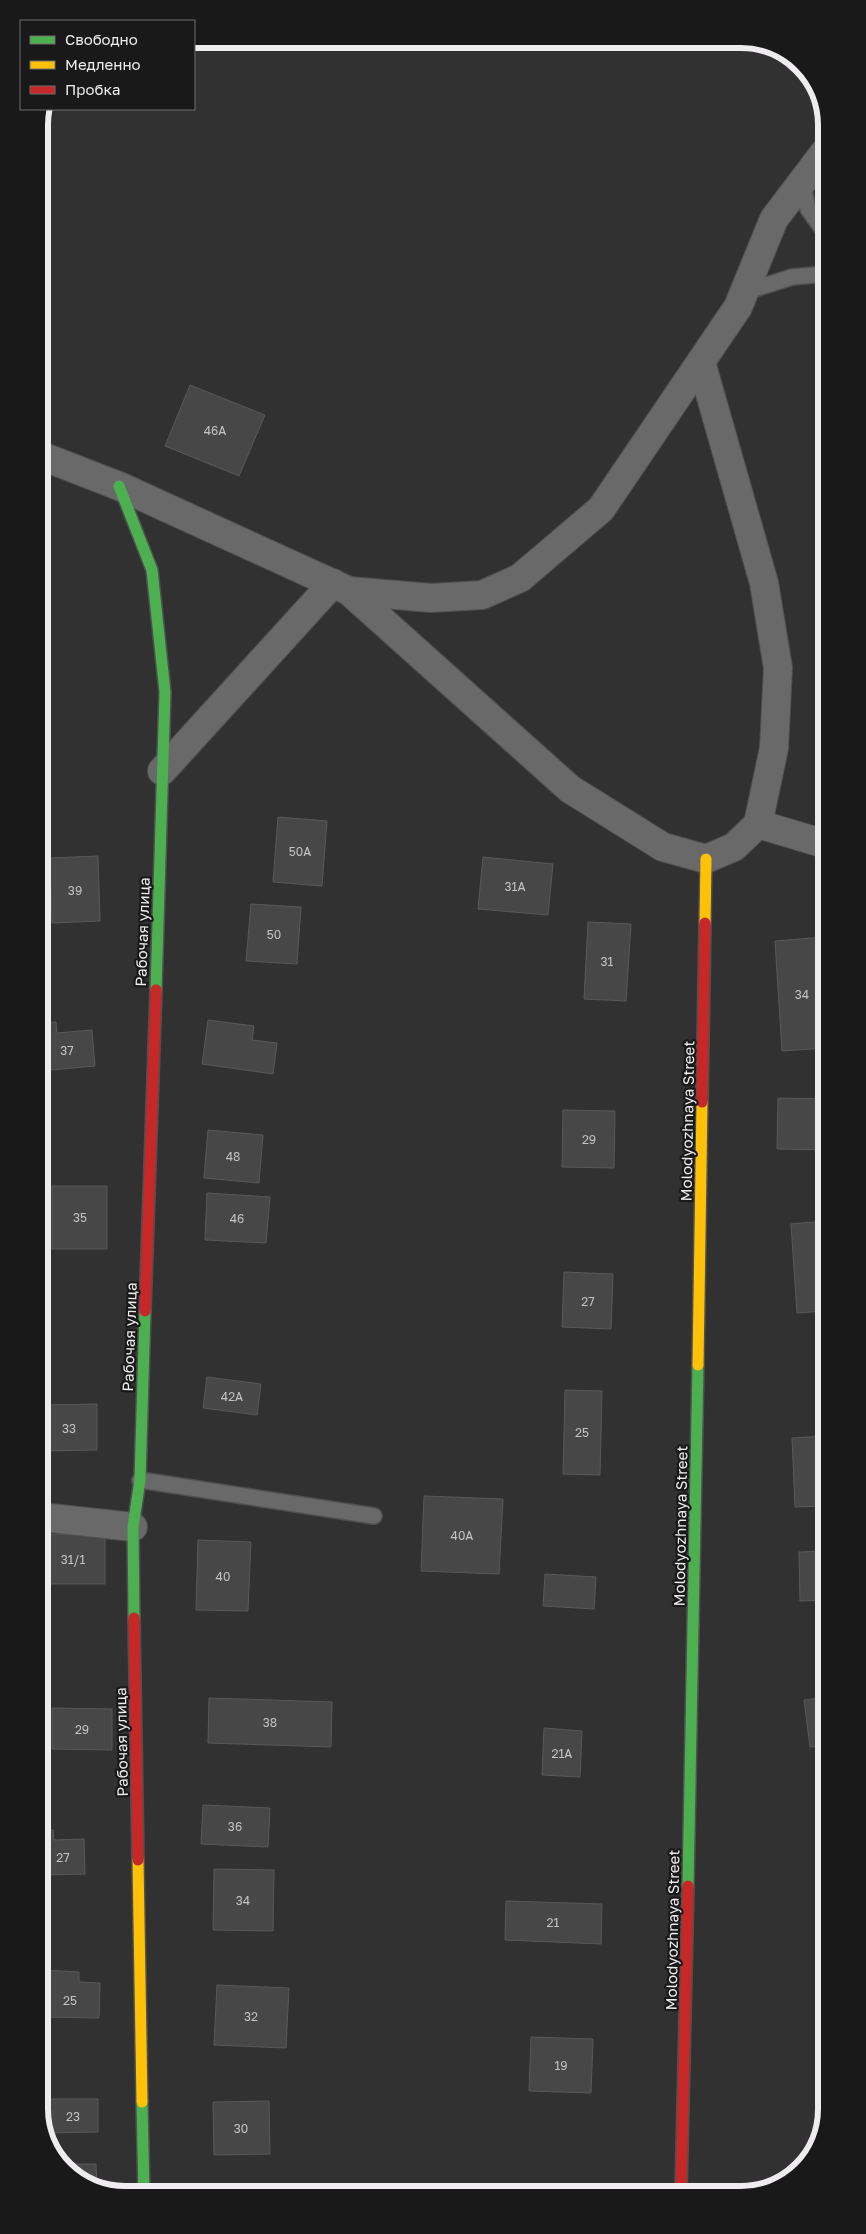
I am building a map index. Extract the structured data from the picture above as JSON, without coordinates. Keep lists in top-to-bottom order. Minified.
{"streets":{"street":["Рабочая улица","Molodyozhnaya Street"]},"house_numbers":["46А","50А","31А","39","50","31","34","37","29","48","35","46","27","42А","33","25","40А","31/1","40","38","29","21А","36","27","34","21","25","32","19","23","30"],"legend":["Свободно","Медленно","Пробка"]}
